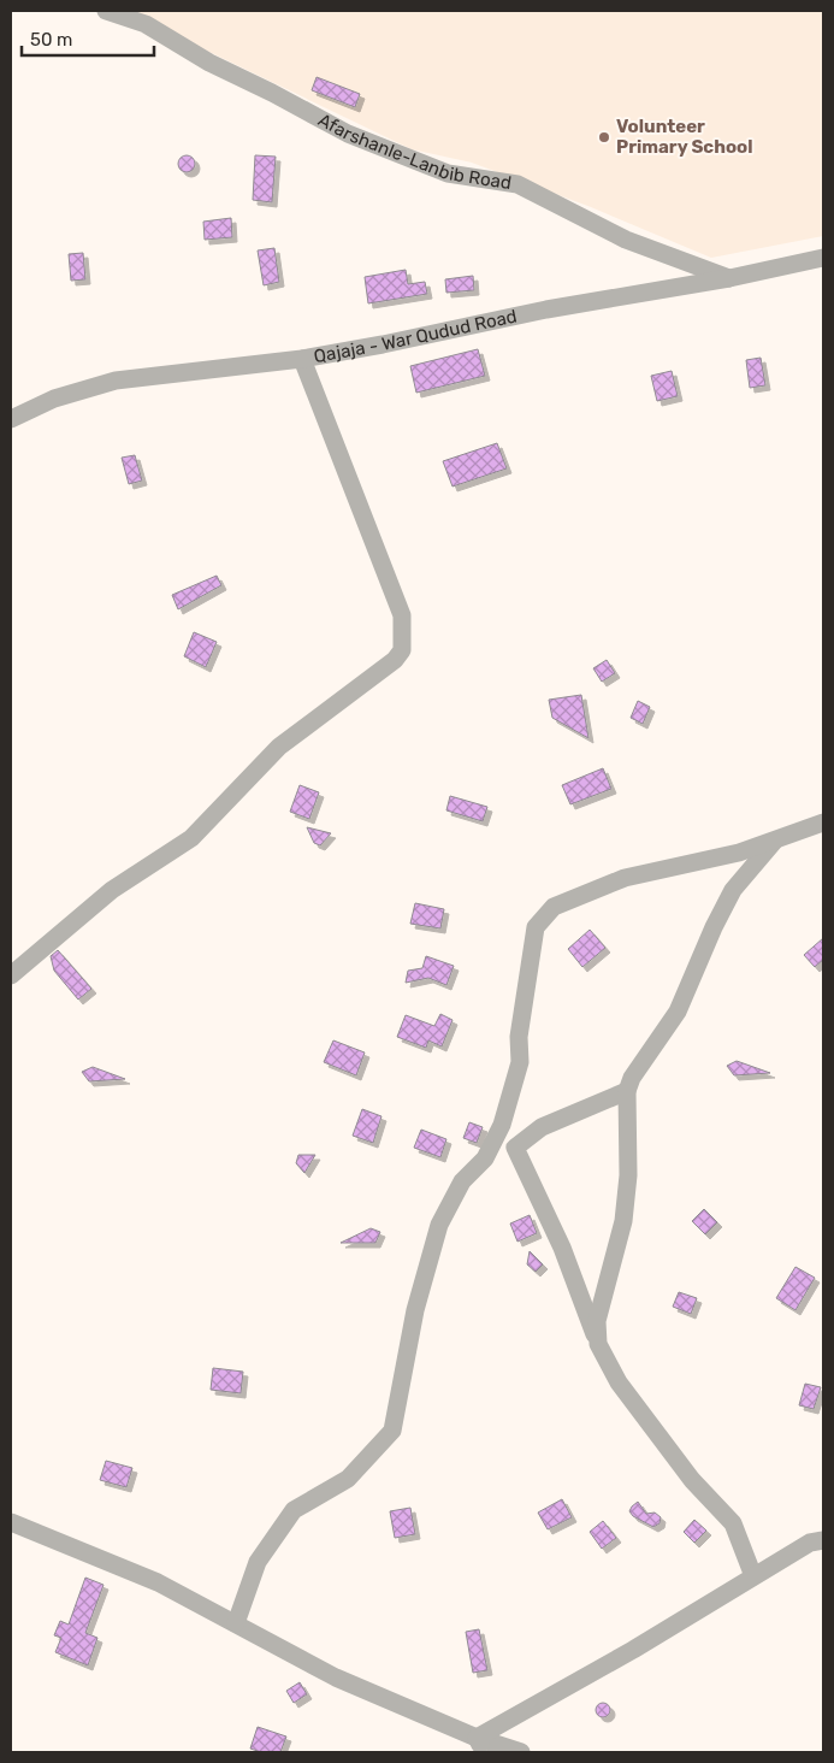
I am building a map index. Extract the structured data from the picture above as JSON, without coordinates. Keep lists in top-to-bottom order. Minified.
{"streets":{"street":["Afarshanle-Lanbib Road","Qajaja - War Qudud Road"]},"crossings":[["Afarshanle-Lanbib Road","Qajaja - War Qudud Road"]],"places":["Volunteer Primary School"],"scale_bar":"50 m"}
